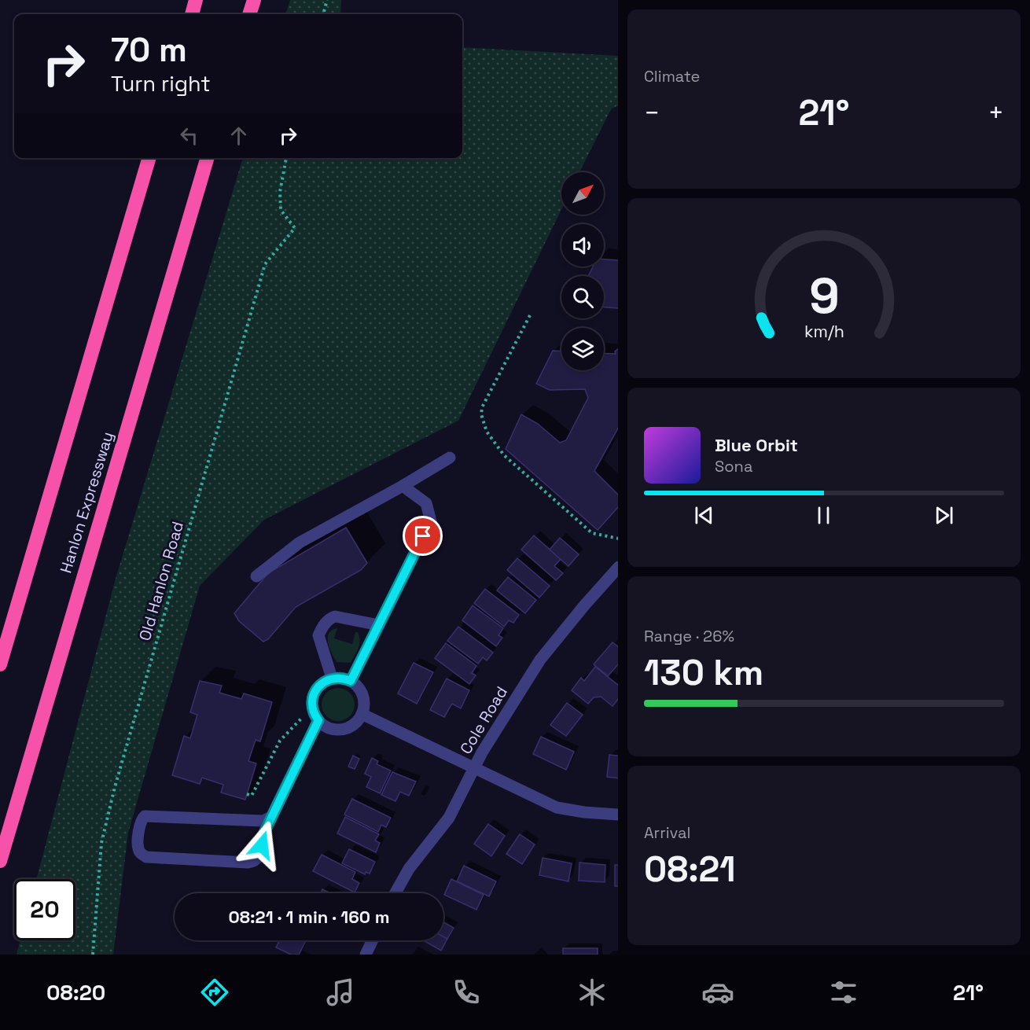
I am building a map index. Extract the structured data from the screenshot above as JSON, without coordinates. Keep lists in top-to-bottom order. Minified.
{"streets":{"highway":["Hanlon Expressway"],"street":["Cole Road"],"path":["Old Hanlon Road"]},"north":"top right","page":{"tile":["Climate",["Range · 26%","130 km"],["Arrival","08:21"]],"turn":["70 m","Turn right"],"heat":["−","21°","+"],"song":["Blue Orbit","Sona"],"limit":"20","trip":"08:21 · 1 min · 160 m","tabs":["08:20","21°"],"gauge":["9","km/h"]}}
